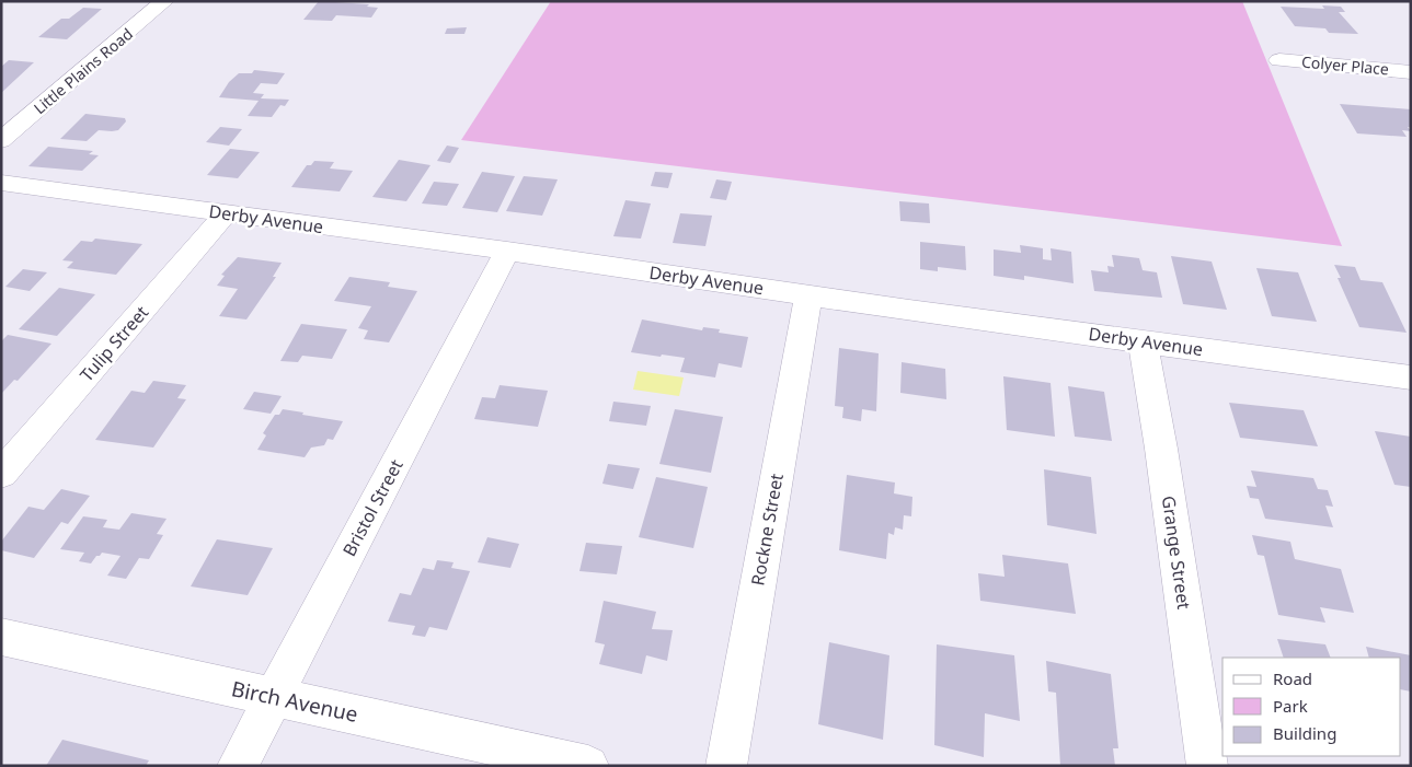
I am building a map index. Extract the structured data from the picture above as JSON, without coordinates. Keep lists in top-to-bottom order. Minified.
{"streets":{"street":["Colyer Place","Little Plains Road","Derby Avenue","Tulip Street","Bristol Street","Rockne Street","Grange Street","Birch Avenue"]},"crossings":[["Derby Avenue","Tulip Street"],["Derby Avenue","Bristol Street"],["Derby Avenue","Rockne Street"],["Derby Avenue","Grange Street"],["Bristol Street","Birch Avenue"]],"legend":["Road","Park","Building"]}
